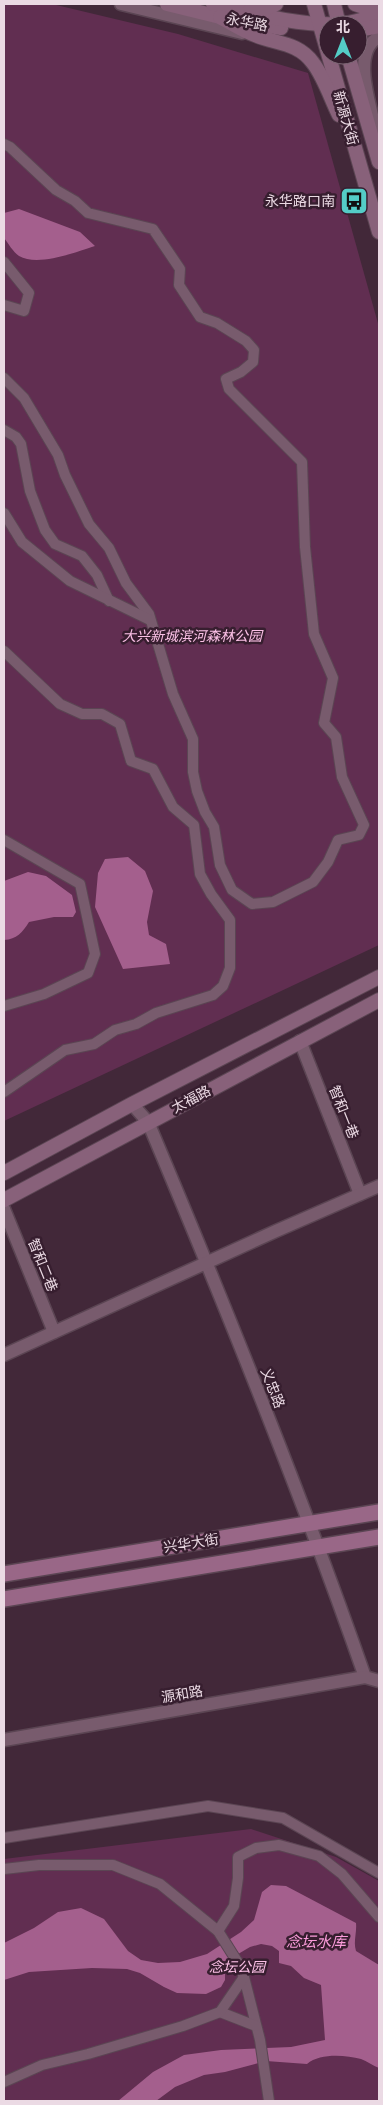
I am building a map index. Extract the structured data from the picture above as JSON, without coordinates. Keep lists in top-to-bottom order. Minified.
{"streets":{"main road":["永华路","新源大街","太福路","兴华大街"],"street":["智和一巷","智和二巷","义忠路","源和路"]},"crossings":[["太福路","智和一巷"],["太福路","义忠路"],["义忠路","兴华大街"],["义忠路","源和路"]],"water":["念坛水库"],"parks":["大兴新城滨河森林公园","念坛公园"],"places":{"bus stop":["永华路口南"]},"north":"top"}
